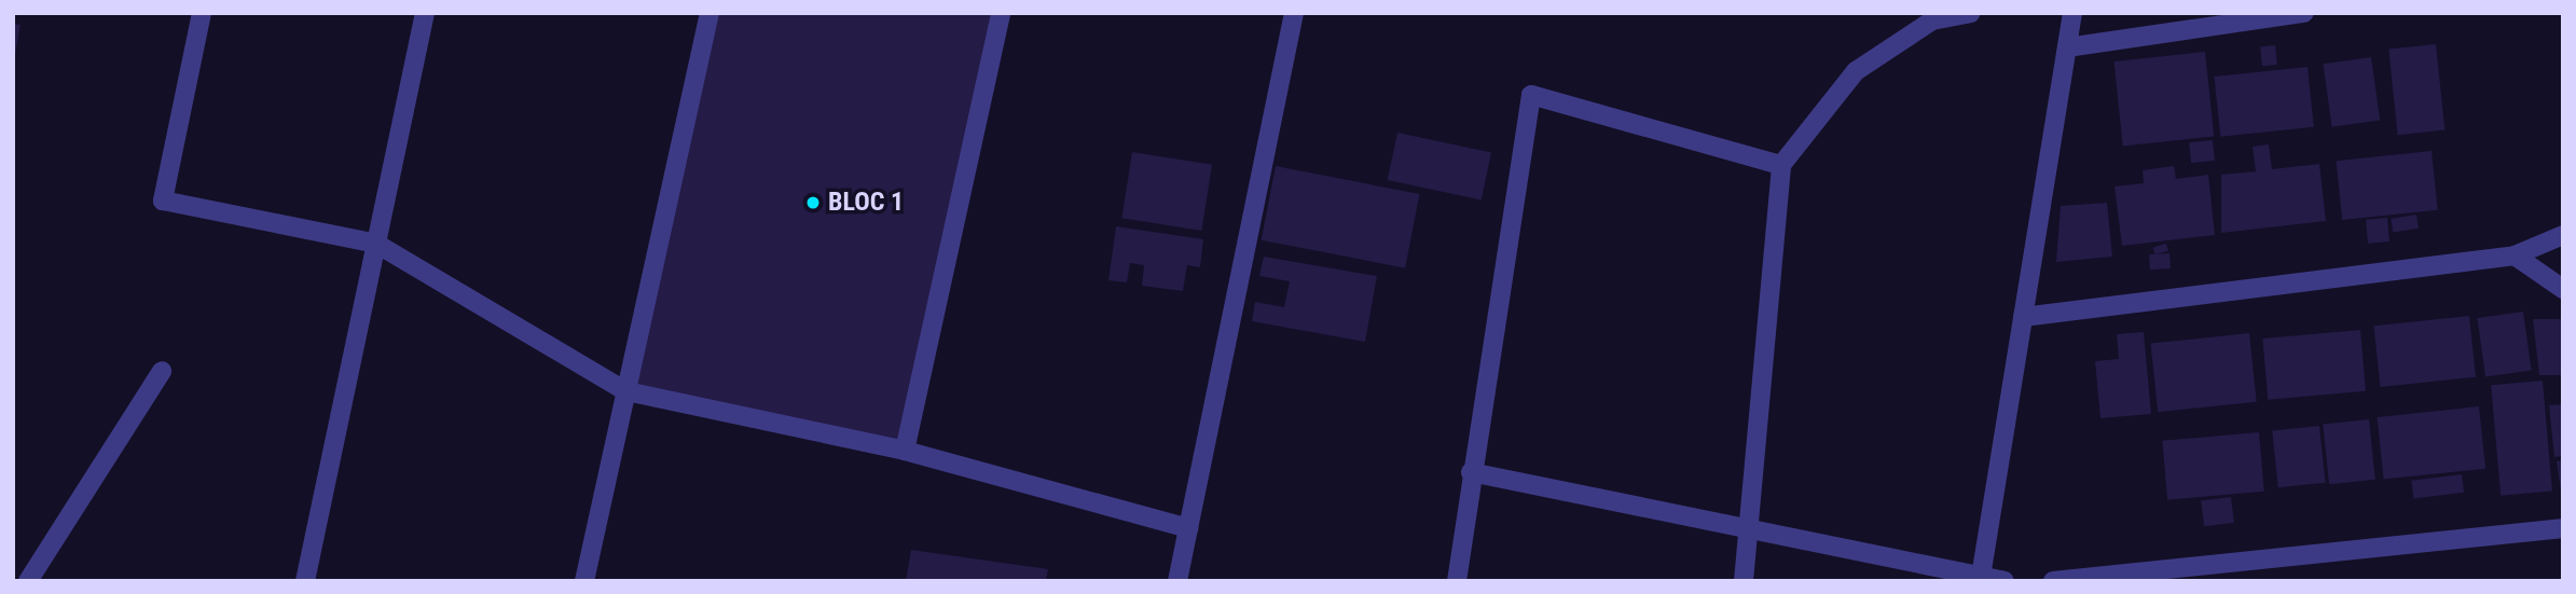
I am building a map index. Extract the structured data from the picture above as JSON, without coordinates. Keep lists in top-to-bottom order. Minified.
{"places":["BLOC 1"]}
